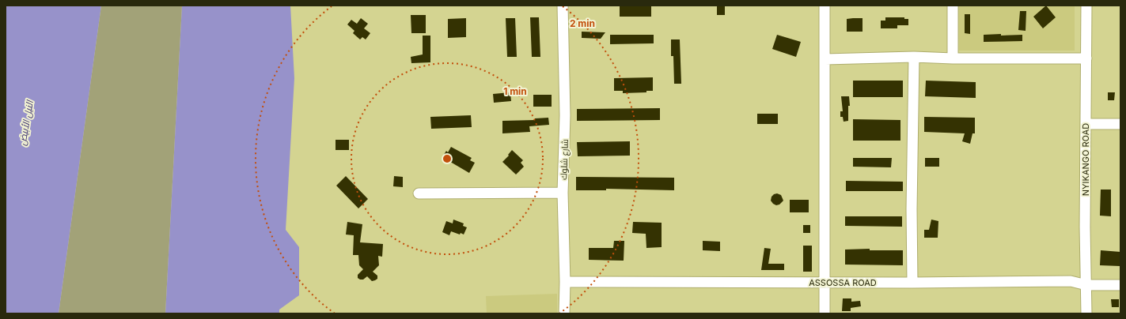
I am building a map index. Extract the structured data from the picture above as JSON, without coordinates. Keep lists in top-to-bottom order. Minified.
{"streets":{"street":["شارع شلوك","NYIKANGO ROAD","ASSOSSA ROAD"]},"crossings":[["شارع شلوك","ASSOSSA ROAD"],["NYIKANGO ROAD","ASSOSSA ROAD"]],"water":["النيل الأبيض"],"rings":["2 min","1 min"]}
